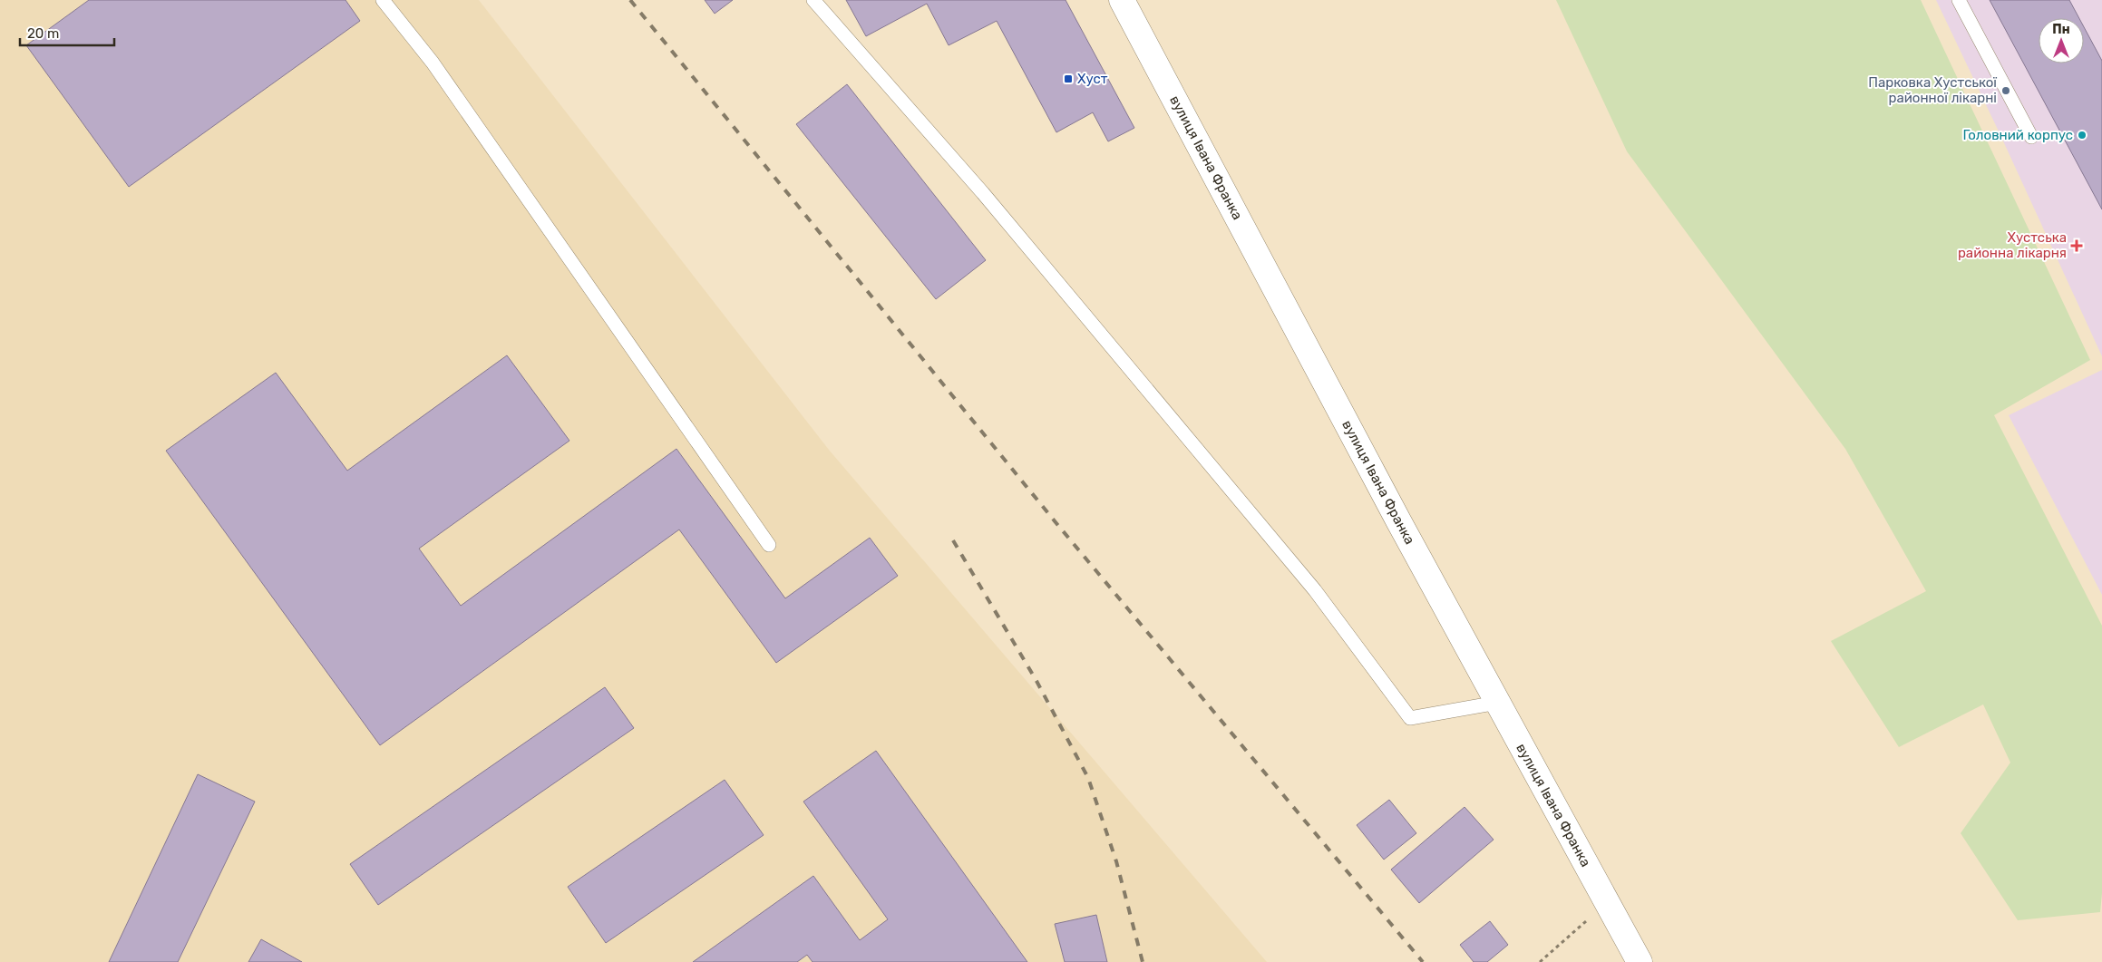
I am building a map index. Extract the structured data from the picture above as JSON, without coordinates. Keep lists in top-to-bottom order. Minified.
{"streets":{"main road":["вулиця Івана Франка"]},"places":{"transit":["Хуст"],"other":["Парковка Хустської районної лікарні","Головний корпус"],"health":["Хустська районна лікарня"]},"scale_bar":"20 m","north":"top"}
